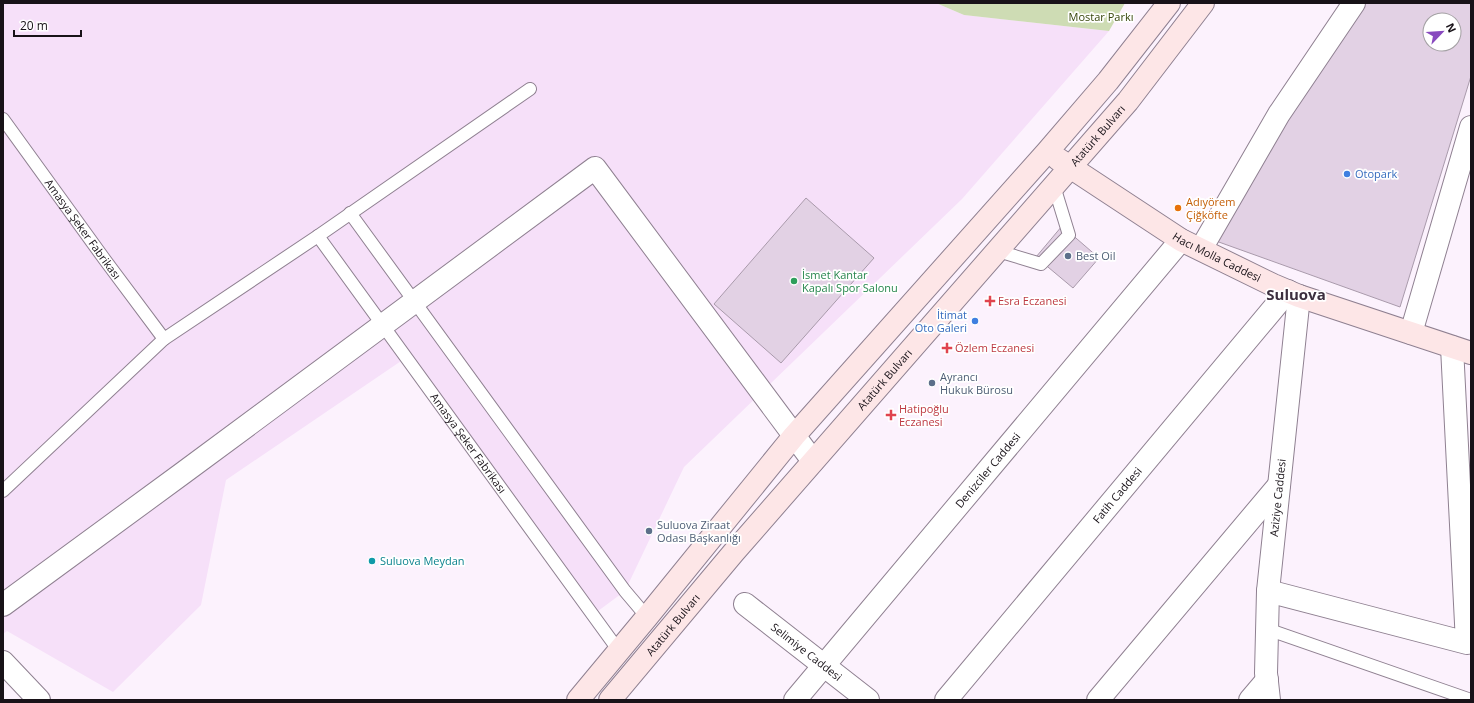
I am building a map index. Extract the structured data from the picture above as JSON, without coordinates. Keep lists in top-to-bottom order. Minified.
{"streets":{"main road":["Atatürk Bulvarı","Hacı Molla Caddesi"],"street":["Denizciler Caddesi","Fatih Caddesi","Aziziye Caddesi","Selimiye Caddesi"],"lane":["Amasya Şeker Fabrikası"]},"crossings":[["Atatürk Bulvarı","Hacı Molla Caddesi"],["Hacı Molla Caddesi","Denizciler Caddesi"],["Hacı Molla Caddesi","Fatih Caddesi"],["Hacı Molla Caddesi","Aziziye Caddesi"],["Denizciler Caddesi","Selimiye Caddesi"],["Fatih Caddesi","Aziziye Caddesi"]],"districts":["Suluova"],"parks":["Mostar Parkı"],"places":{"other":["Otopark","Adıyörem Çiğköfte","Best Oil","İsmet Kantar Kapalı Spor Salonu","İtimat Oto Galeri","Ayrancı Hukuk Bürosu","Suluova Ziraat Odası Başkanlığı","Suluova Meydan"],"health":["Esra Eczanesi","Özlem Eczanesi","Hatipoğlu Eczanesi"]},"scale_bar":"20 m","north":"top right"}
